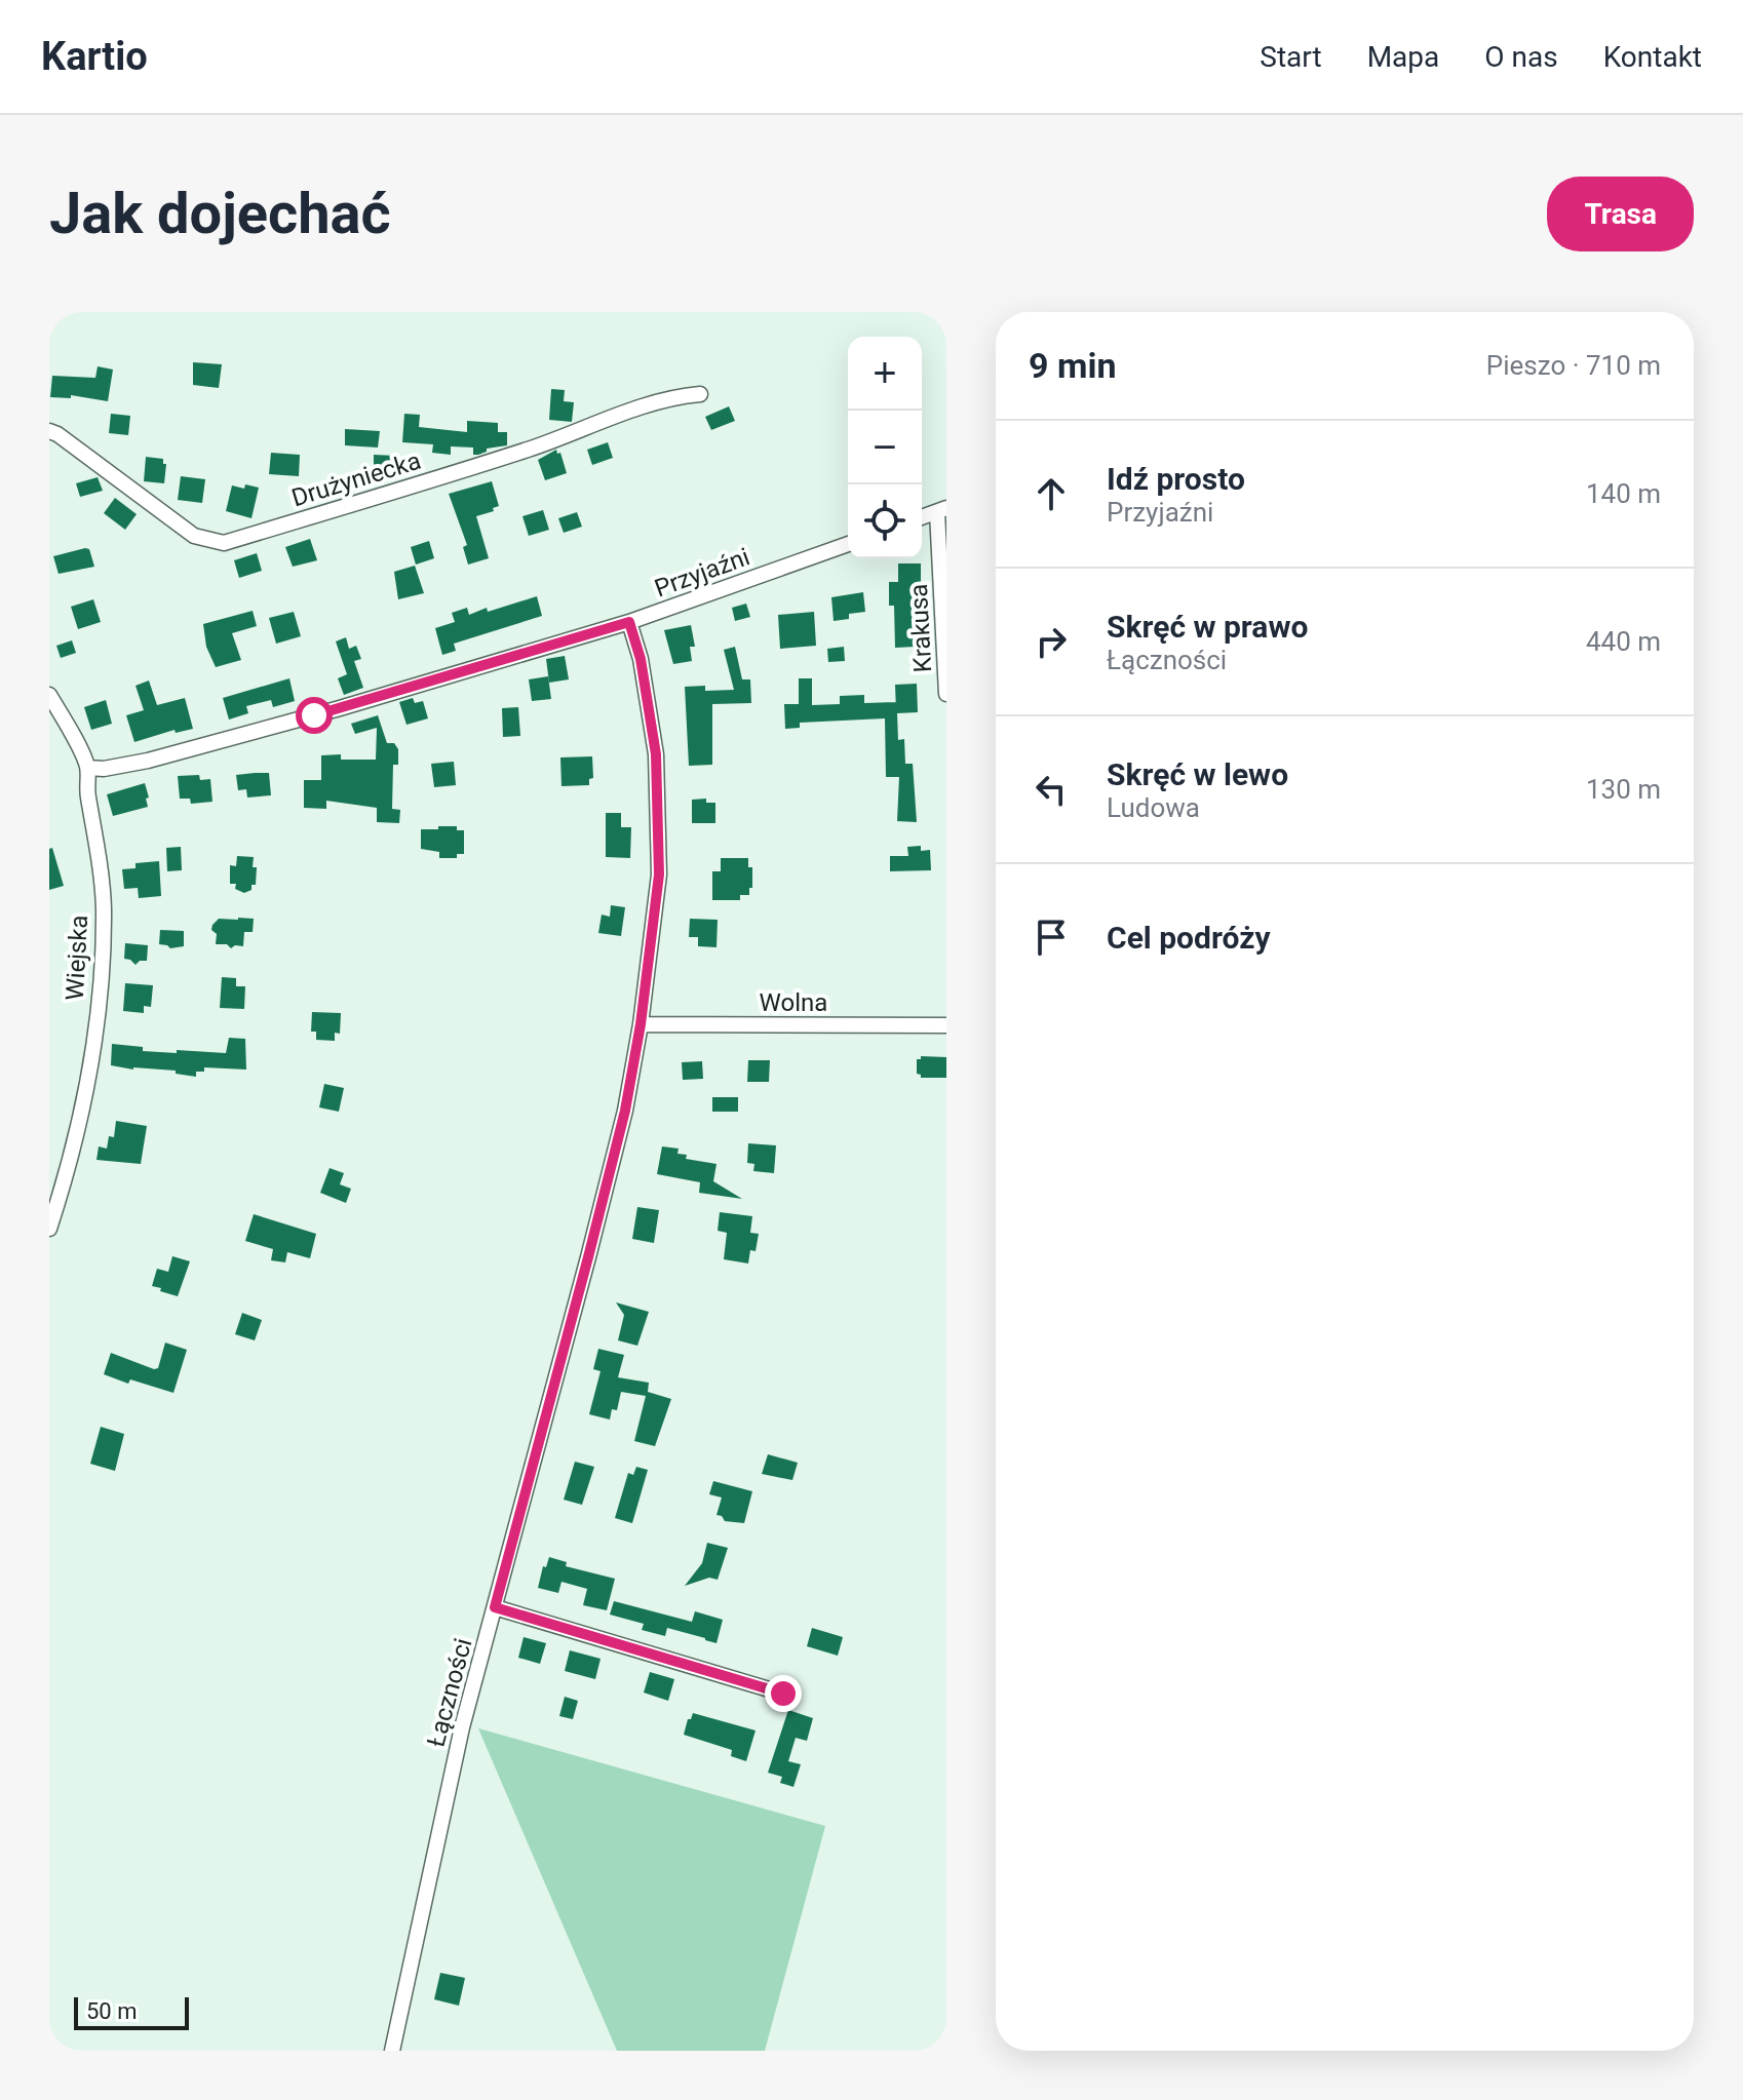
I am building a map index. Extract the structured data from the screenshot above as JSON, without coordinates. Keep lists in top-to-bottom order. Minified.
{"streets":{"street":["Drużyniecka","Przyjaźni","Krakusa","Wiejska","Wolna","Łączności"]},"crossings":[["Przyjaźni","Wiejska"],["Przyjaźni","Łączności"],["Wolna","Łączności"]],"scale_bar":"50 m","page":{"header":"Kartio","nav":["Start","Mapa","O nas","Kontakt"],"buttons":"Trasa","title":"Jak dojechać","heading":["9 min","Pieszo · 710 m"],"map_buttons":["+","−"],"list":[["Idź prosto","Przyjaźni","140 m"],["Skręć w prawo","Łączności","440 m"],["Skręć w lewo","Ludowa","130 m"],"Cel podróży"],"scale":"50 m"}}
